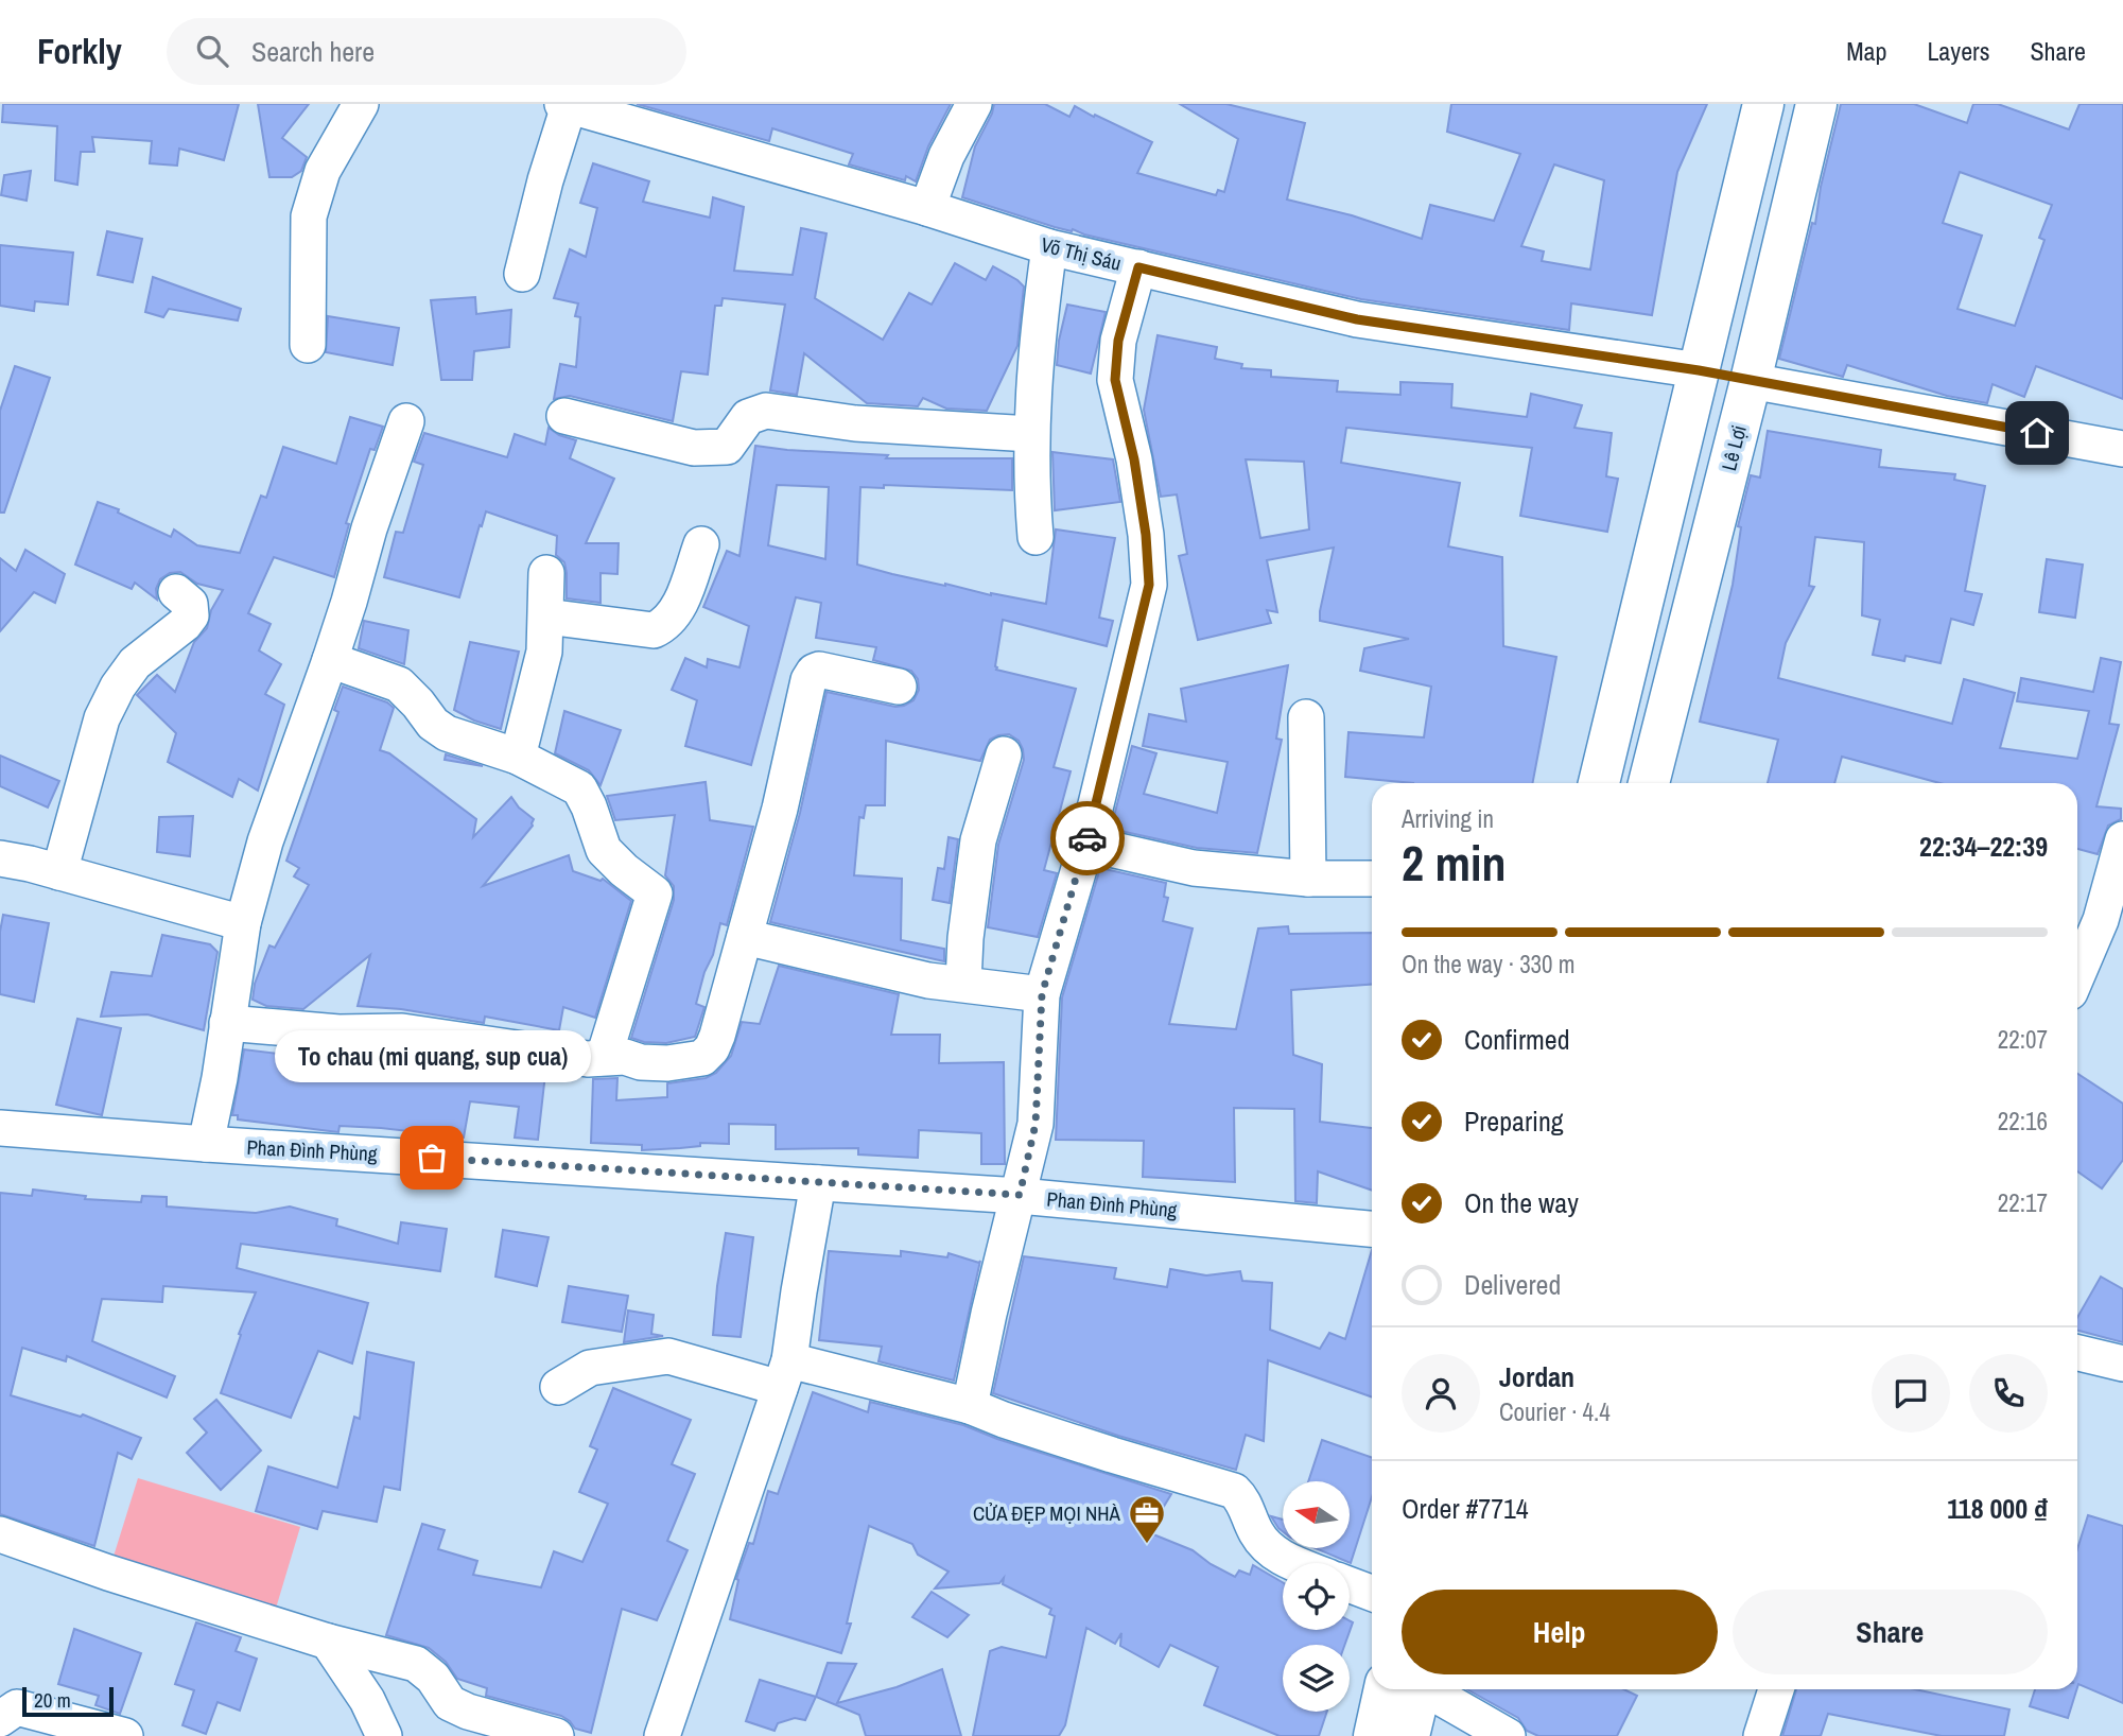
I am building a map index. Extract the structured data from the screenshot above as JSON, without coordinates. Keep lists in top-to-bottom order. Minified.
{"streets":{"main road":["Lê Lợi"],"street":["Võ Thị Sáu","Phan Đình Phùng"]},"places":{"other":["To chau (mi quang, sup cua)"],"office":["CỬA ĐẸP MỌI NHÀ"]},"scale_bar":"20 m","north":"left","page":{"header":"Forkly","search":"Search here","nav":["Map","Layers","Share"],"heading":["2 min","Arriving in","22:34–22:39"],"panel":["Jordan","Courier · 4.4","Order #7714","118 000 ₫"],"bar":"On the way · 330 m","list":[["Confirmed","22:07"],["Preparing","22:16"],["On the way","22:17"],"Delivered"],"bubble":"To chau (mi quang, sup cua)","buttons":["Help","Share"],"scale":"20 m"}}
